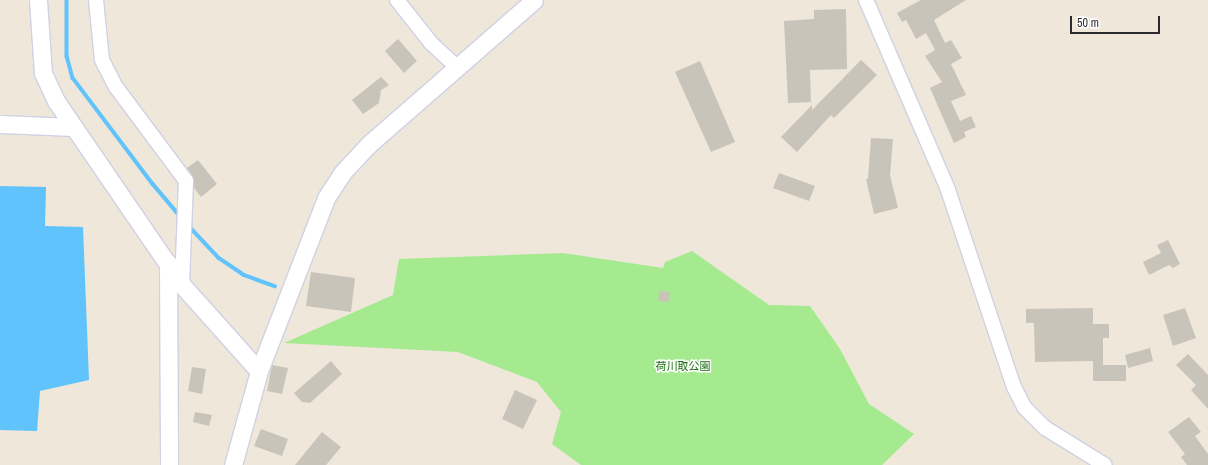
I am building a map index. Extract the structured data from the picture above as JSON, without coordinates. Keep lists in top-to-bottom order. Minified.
{"parks":["荷川取公園"],"scale_bar":"50 m"}
